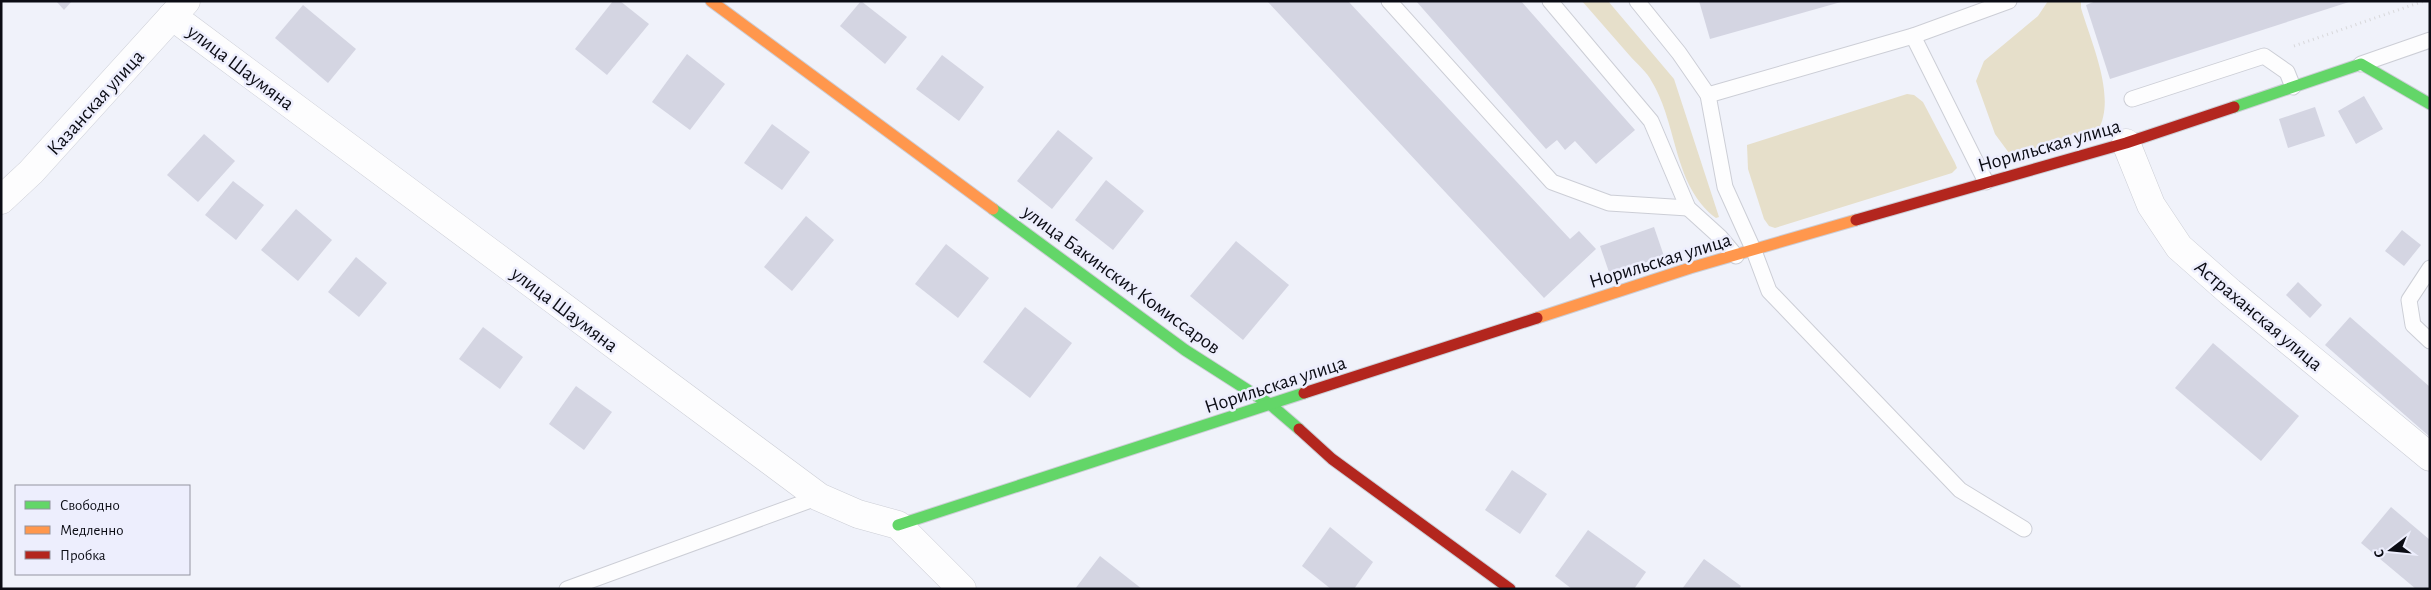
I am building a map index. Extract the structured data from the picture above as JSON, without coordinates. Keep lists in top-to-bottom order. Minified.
{"streets":{"street":["улица Шаумяна","Казанская улица","Норильская улица","улица Бакинских Комиссаров","Астраханская улица"]},"crossings":[["улица Шаумяна","Казанская улица"],["улица Шаумяна","Норильская улица"],["Норильская улица","улица Бакинских Комиссаров"],["Норильская улица","Астраханская улица"]],"legend":["Свободно","Медленно","Пробка"],"north":"left"}
